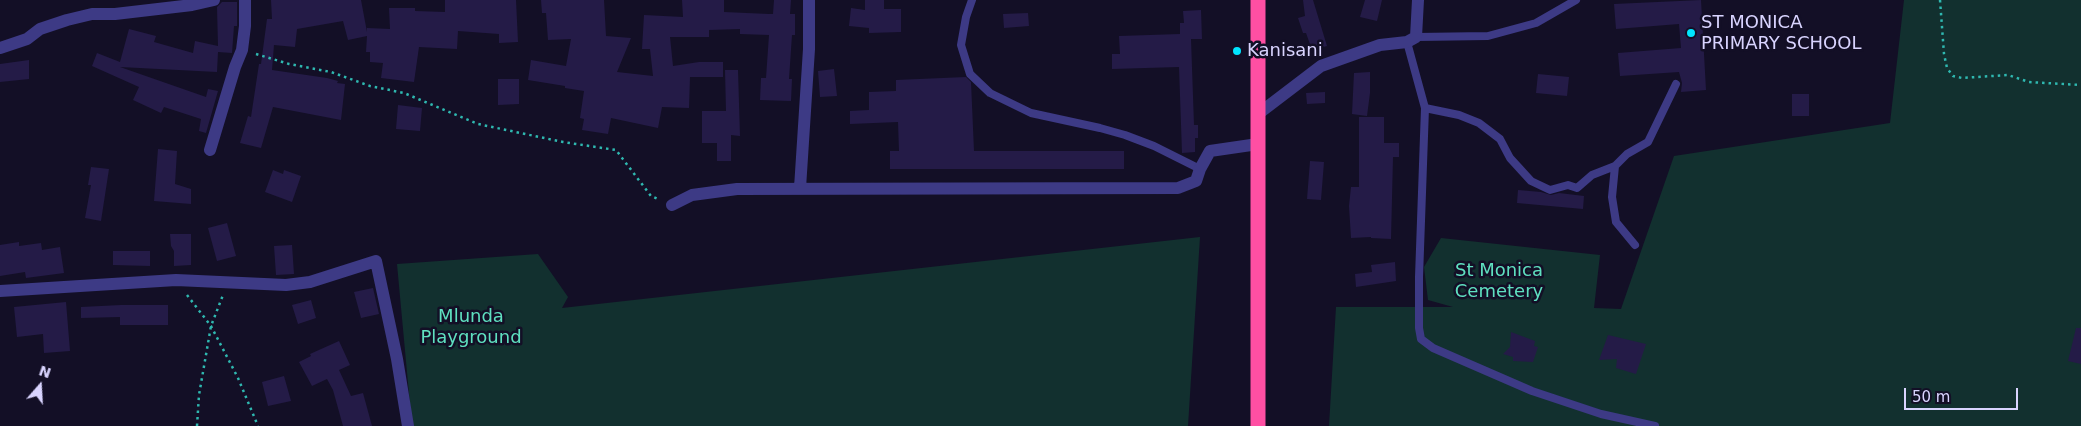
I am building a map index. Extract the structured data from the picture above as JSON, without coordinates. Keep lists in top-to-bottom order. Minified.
{"parks":["St Monica Cemetery","Mlunda Playground"],"places":["ST MONICA PRIMARY SCHOOL","Kanisani"],"scale_bar":"50 m","north":"top"}
